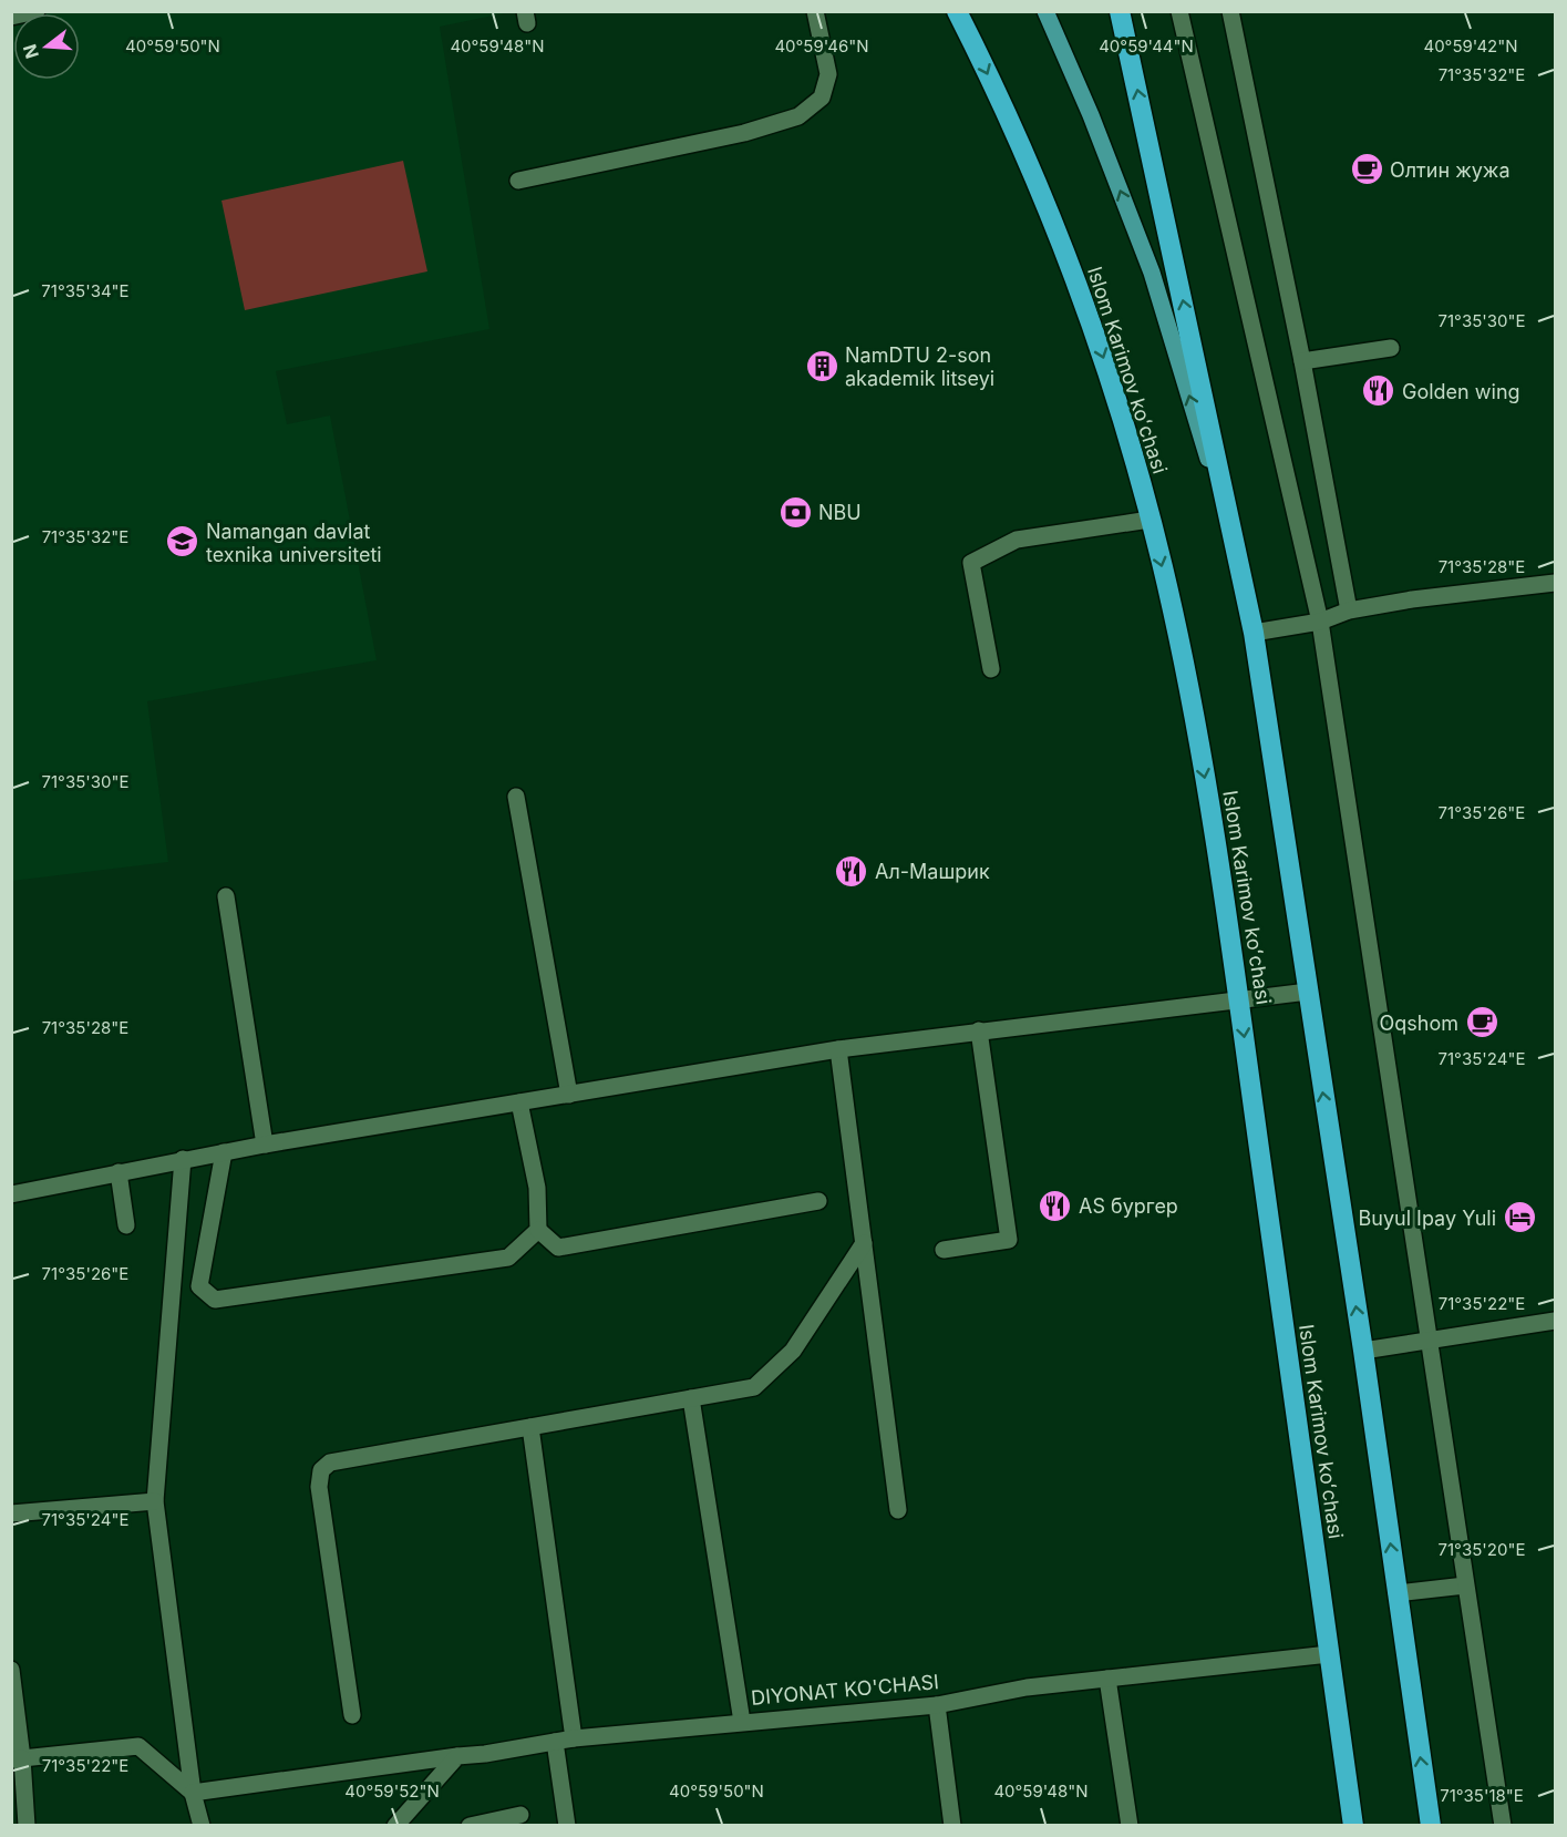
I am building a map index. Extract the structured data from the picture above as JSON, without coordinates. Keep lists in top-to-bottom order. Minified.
{"streets":{"highway":["Islom Karimov koʻchasi"],"street":["DIYONAT KO'CHASI"]},"crossings":[["Islom Karimov koʻchasi","DIYONAT KO'CHASI"]],"places":{"cafe":["Олтин жужа","Oqshom"],"building":["NamDTU 2-son akademik litseyi"],"restaurant":["Golden wing","Ал-Машрик","AS бургер"],"bank":["NBU"],"school or university":["Namangan davlat texnika universiteti"],"hotel":["Buyul Ipay Yuli"]},"north":"left","coordinates":["40°59'50\"N","40°59'48\"N","40°59'46\"N","40°59'44\"N","40°59'42\"N","71°35'32\"E","71°35'34\"E","71°35'30\"E","71°35'28\"E","71°35'26\"E","71°35'24\"E","71°35'22\"E","71°35'20\"E","40°59'52\"N","71°35'18\"E"]}
